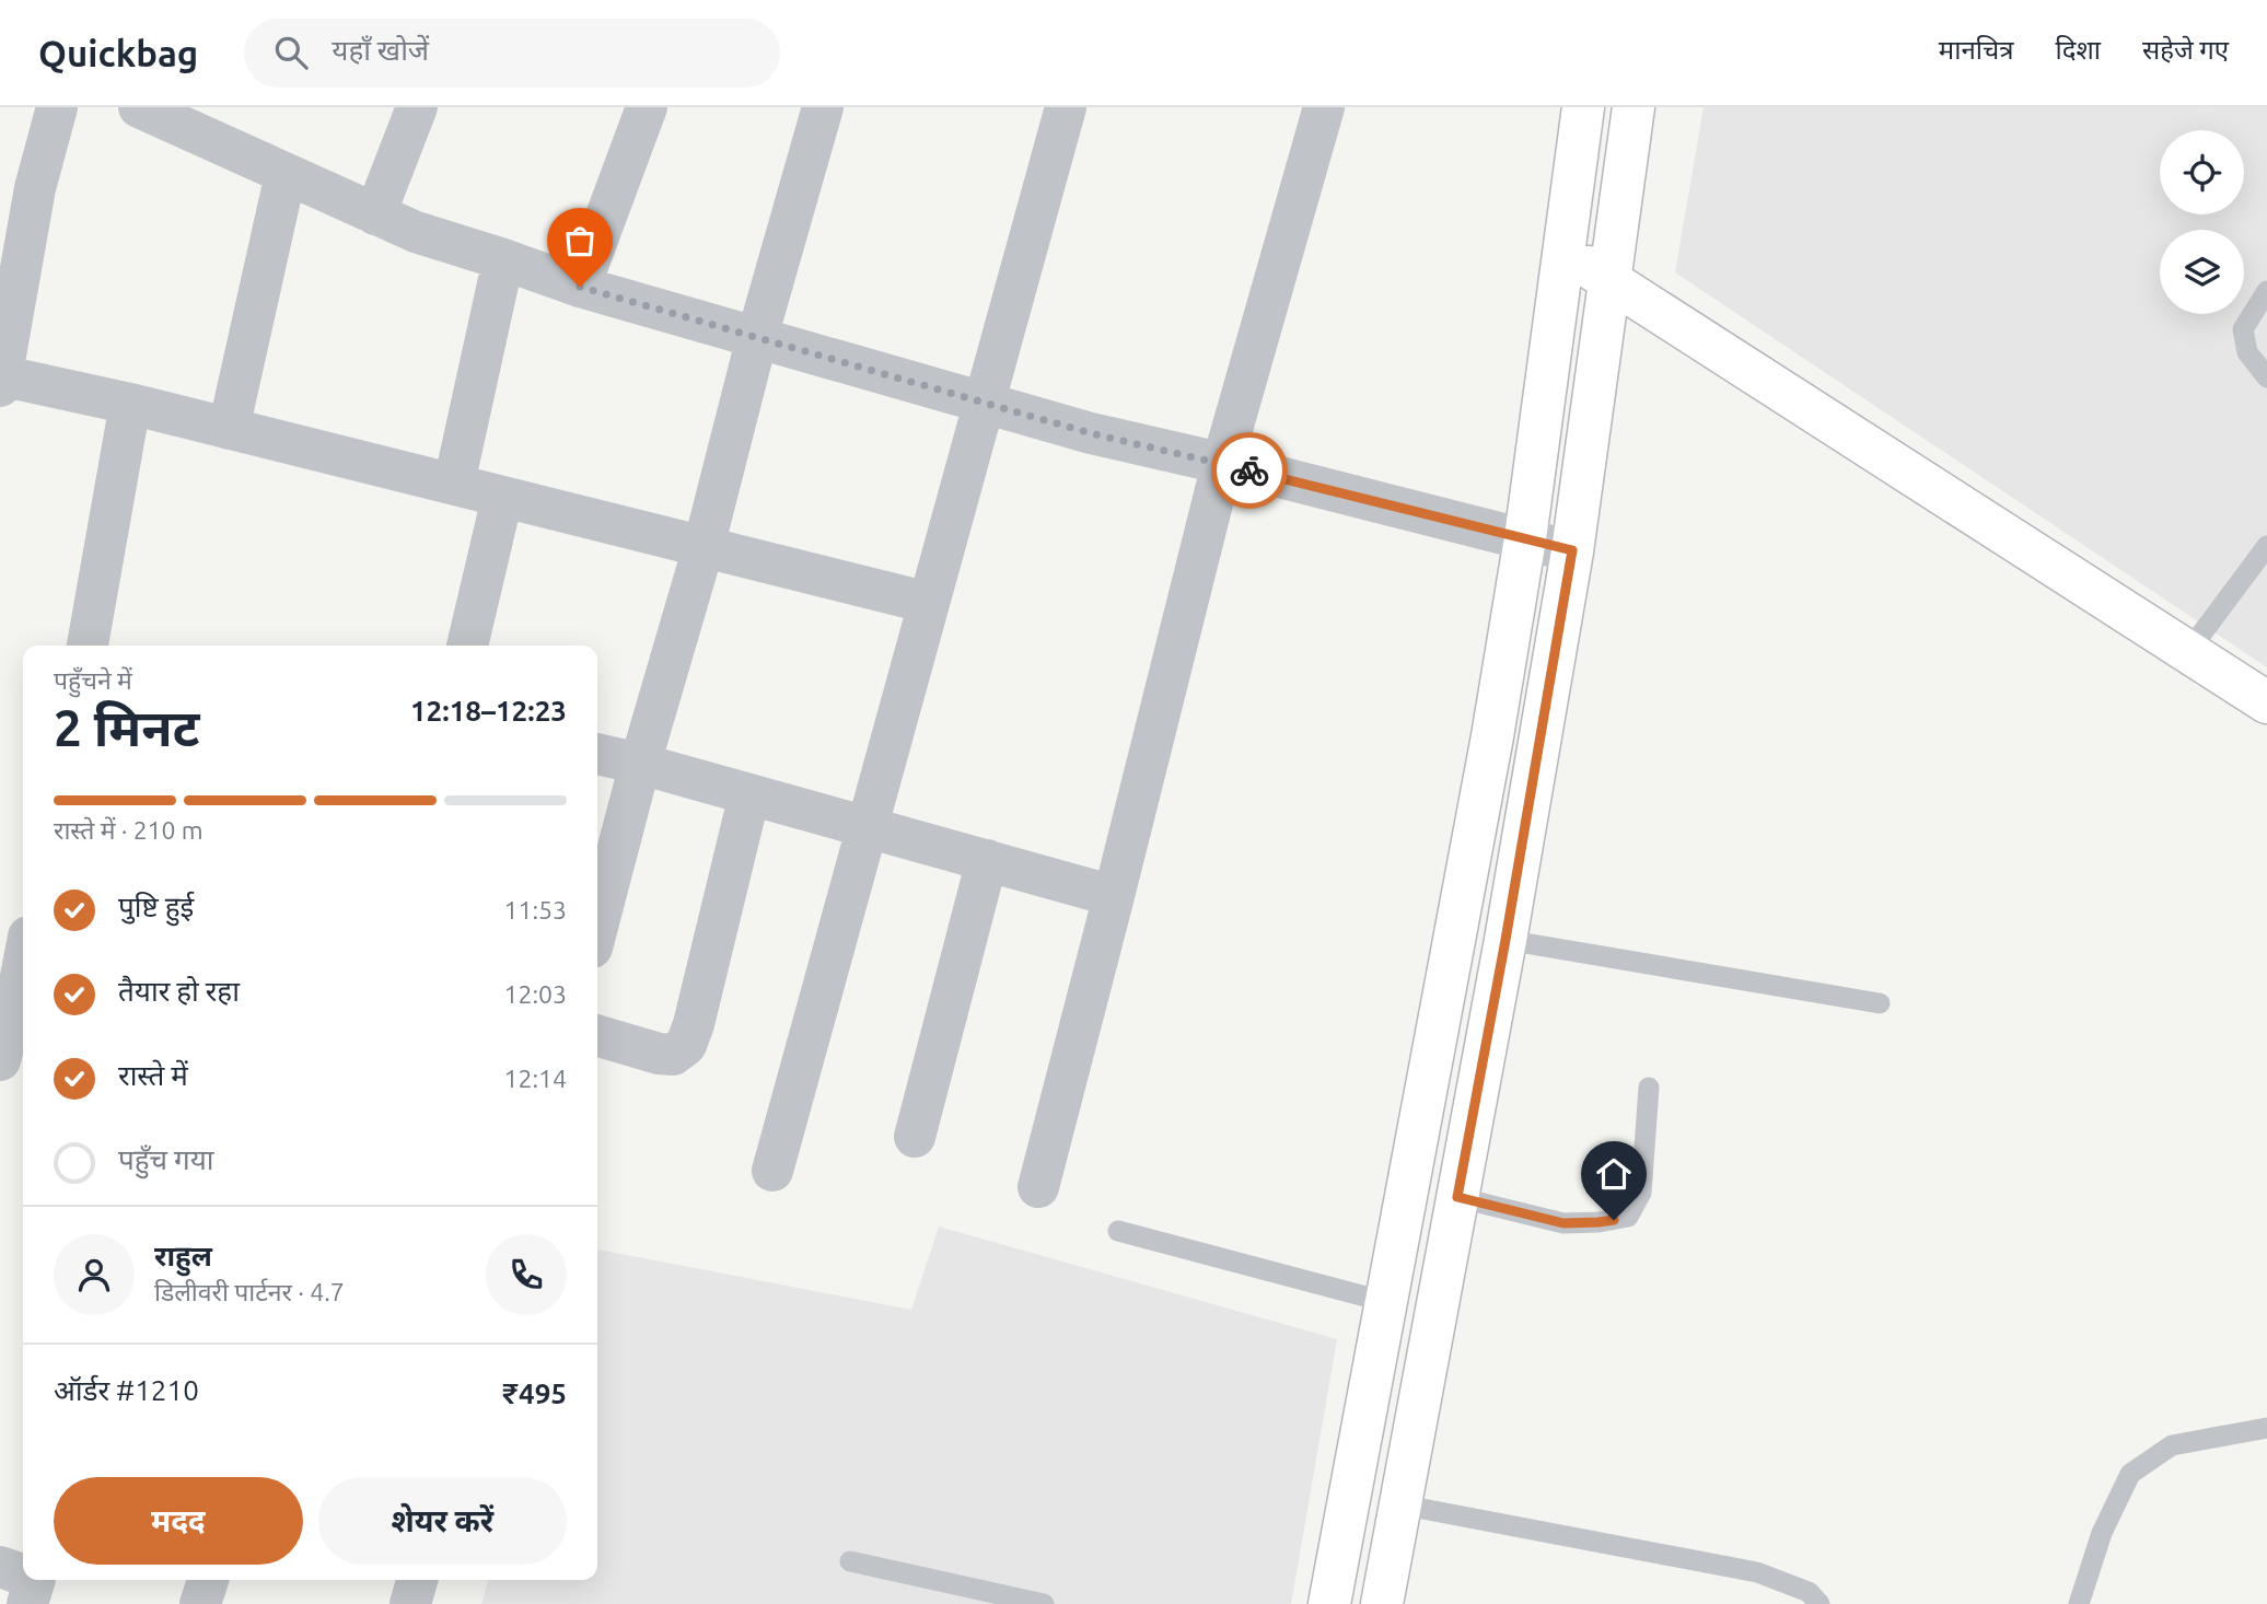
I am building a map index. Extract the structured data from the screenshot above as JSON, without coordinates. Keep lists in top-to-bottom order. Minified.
{"page":{"header":"Quickbag","search":"यहाँ खोजें","nav":["मानचित्र","दिशा","सहेजे गए"],"heading":["2 मिनट","पहुँचने में","12:18–12:23"],"panel":["राहुल","डिलीवरी पार्टनर · 4.7","ऑर्डर #1210","₹495"],"bar":"रास्ते में · 210 m","list":[["पुष्टि हुई","11:53"],["तैयार हो रहा","12:03"],["रास्ते में","12:14"],"पहुँच गया"],"buttons":["मदद","शेयर करें"]}}
